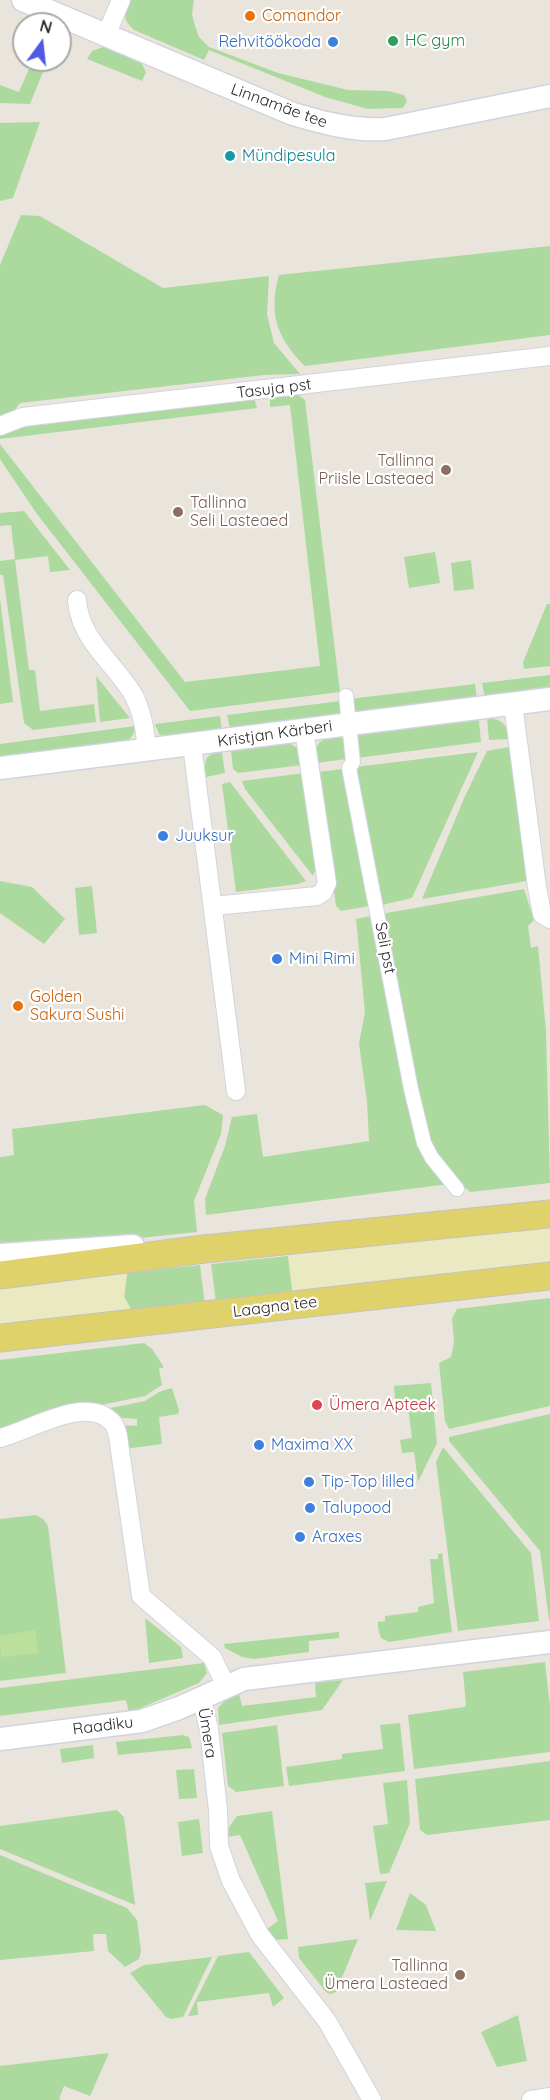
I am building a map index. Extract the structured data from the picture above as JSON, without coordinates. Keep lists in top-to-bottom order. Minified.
{"streets":{"main road":["Laagna tee"],"street":["Linnamäe tee","Tasuja pst","Kristjan Kärberi","Seli pst","Raadiku","Ümera"]},"crossings":[["Kristjan Kärberi","Seli pst"],["Raadiku","Ümera"]],"places":["Comandor","HC gym","Rehvitöökoda","Mündipesula","Tallinna Priisle Lasteaed","Tallinna Seli Lasteaed","Juuksur","Mini Rimi","Golden Sakura Sushi","Ümera Apteek","Maxima XX","Tip-Top lilled","Talupood","Araxes","Tallinna Ümera Lasteaed"],"north":"top"}
